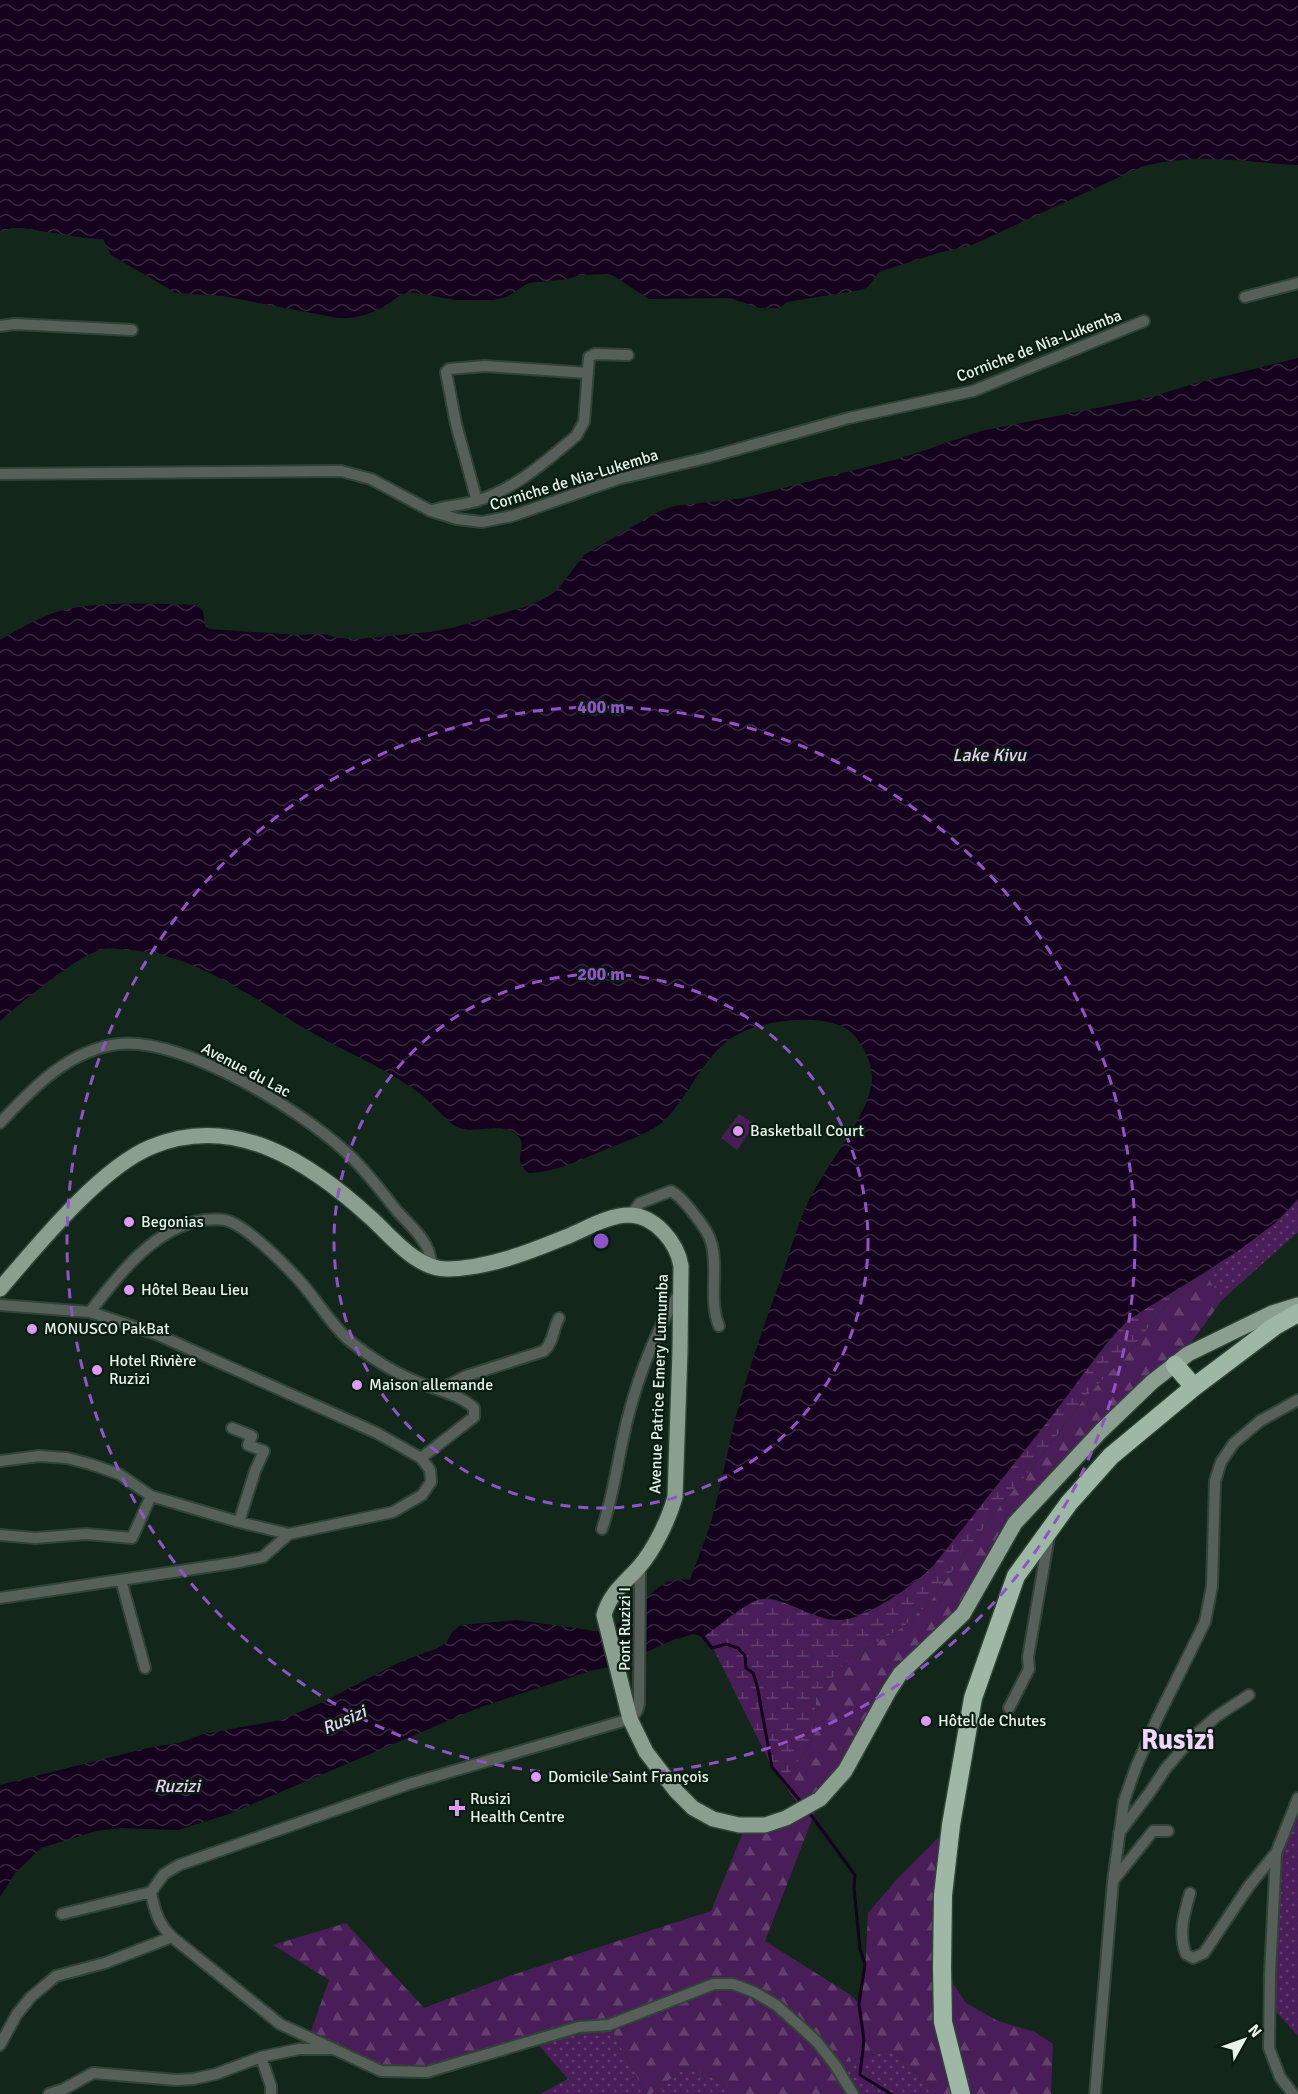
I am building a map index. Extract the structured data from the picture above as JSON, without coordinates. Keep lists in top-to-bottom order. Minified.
{"streets":{"main road":["Avenue Patrice Emery Lumumba"],"street":["Corniche de Nia-Lukemba","Avenue du Lac","Pont Ruzizi I"]},"crossings":[["Avenue Patrice Emery Lumumba","Pont Ruzizi I"]],"districts":["Rusizi"],"water":["Lake Kivu","Rusizi","Ruzizi"],"places":{"other":["Basketball Court","Begonias","Hôtel Beau Lieu","MONUSCO PakBat","Hotel Rivière Ruzizi","Maison allemande","Hôtel de Chutes","Domicile Saint François"],"health":["Rusizi Health Centre"]},"north":"top right","rings":["400 m","200 m"]}
